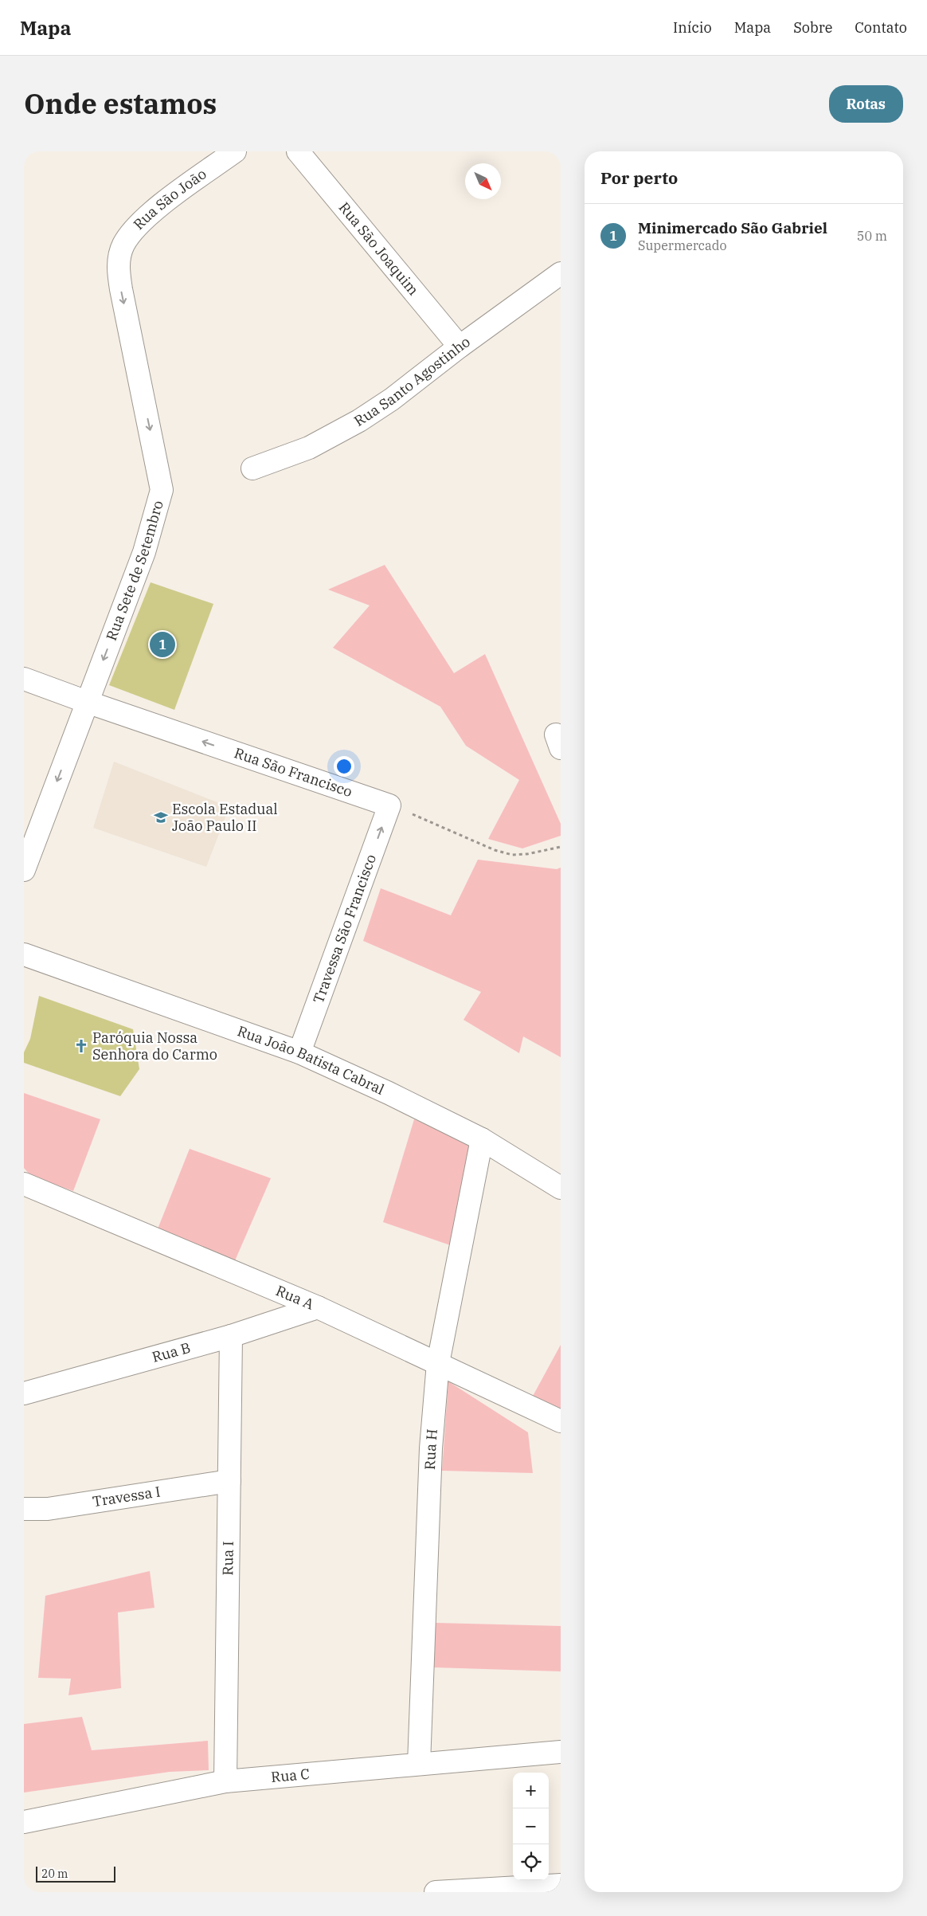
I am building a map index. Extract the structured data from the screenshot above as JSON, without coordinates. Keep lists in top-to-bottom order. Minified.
{"streets":{"street":["Rua São João","Rua São Joaquim","Rua Santo Agostinho","Rua Sete de Setembro","Rua São Francisco","Travessa São Francisco","Rua João Batista Cabral","Rua A","Rua B","Rua H","Travessa I","Rua I","Rua C"]},"crossings":[["Rua São João","Rua Sete de Setembro"],["Rua São Joaquim","Rua Santo Agostinho"],["Rua Sete de Setembro","Rua São Francisco"],["Rua São Francisco","Travessa São Francisco"],["Travessa São Francisco","Rua João Batista Cabral"],["Rua João Batista Cabral","Rua H"],["Rua A","Rua B"],["Rua A","Rua H"],["Rua B","Rua I"],["Rua H","Rua C"],["Travessa I","Rua I"],["Rua I","Rua C"]],"one_way":["Rua Sete de Setembro","Rua São Francisco","Travessa São Francisco"],"places":{"school or university":["Escola Estadual João Paulo II"],"church":["Paróquia Nossa Senhora do Carmo"]},"scale_bar":"20 m","north":"bottom right","page":{"header":"Mapa","nav":["Início","Mapa","Sobre","Contato"],"title":"Onde estamos","buttons":"Rotas","heading":"Por perto","list":[{"mark":"1","name":"Minimercado São Gabriel","note":"Supermercado","value":"50 m"}],"pins":"1","map_buttons":["+","−"],"scale":"20 m"}}
